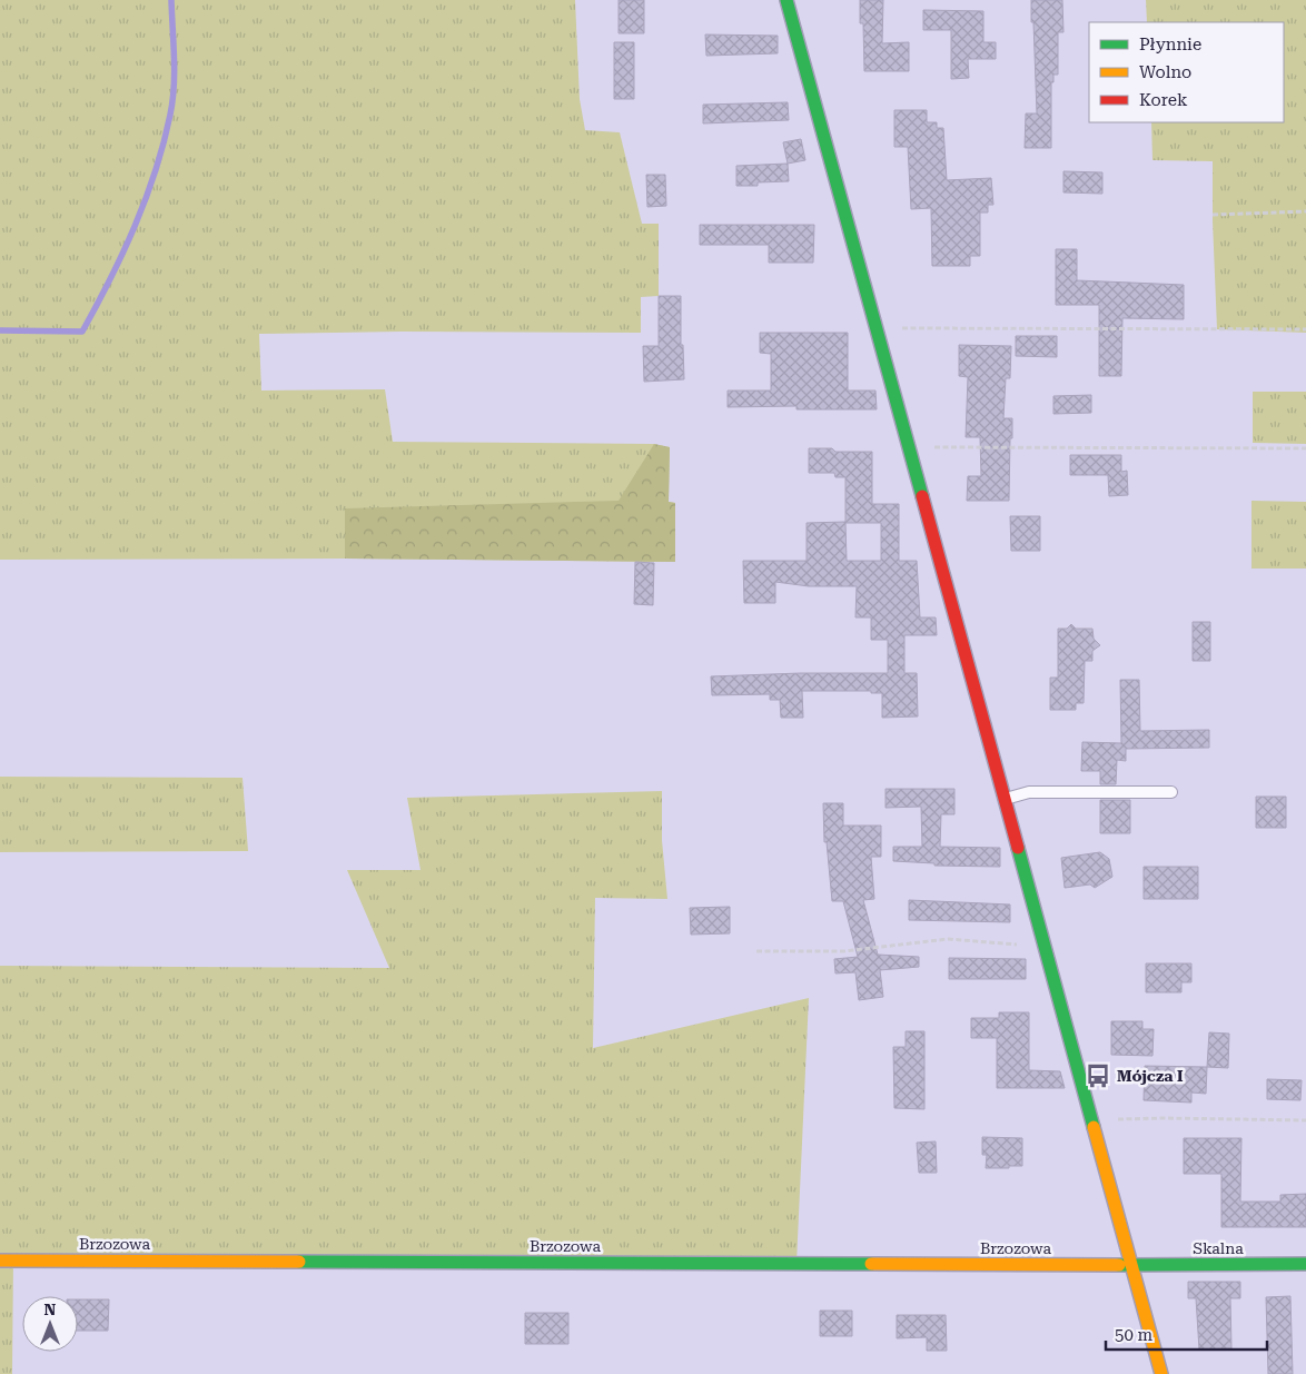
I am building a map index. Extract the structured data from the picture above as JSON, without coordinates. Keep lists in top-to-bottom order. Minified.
{"streets":{"street":["Brzozowa","Skalna"]},"crossings":[["Brzozowa","Skalna"]],"places":{"bus stop":["Mójcza I"]},"legend":["Płynnie","Wolno","Korek"],"scale_bar":"50 m","north":"top"}
